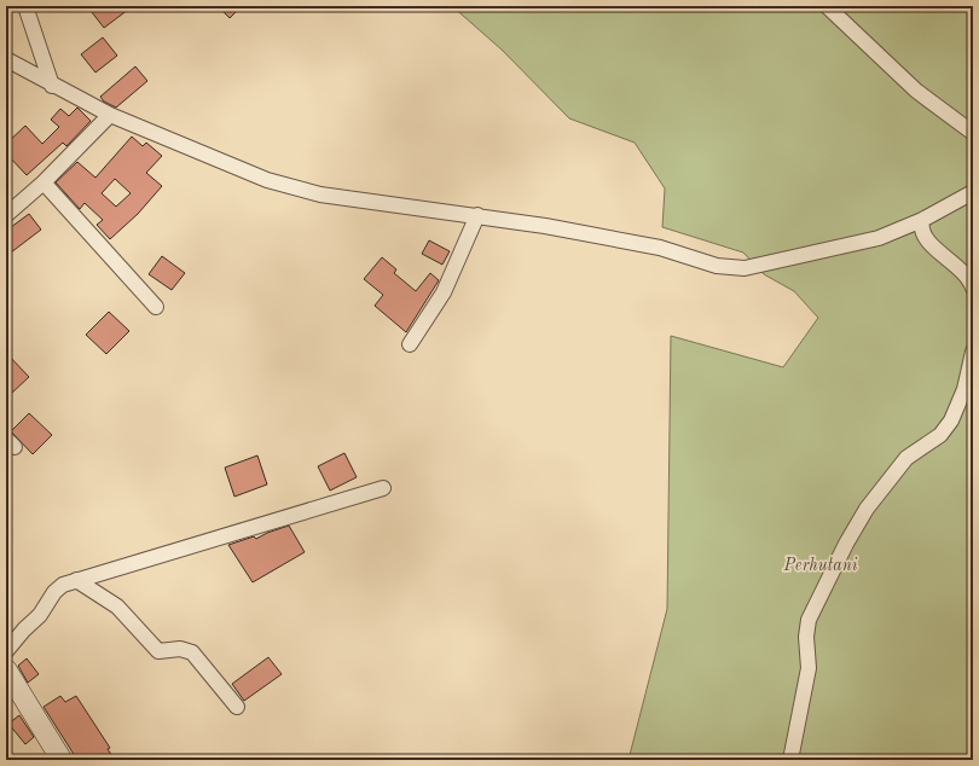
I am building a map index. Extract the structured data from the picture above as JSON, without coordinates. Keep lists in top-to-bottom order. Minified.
{"parks":["Perhutani"]}
